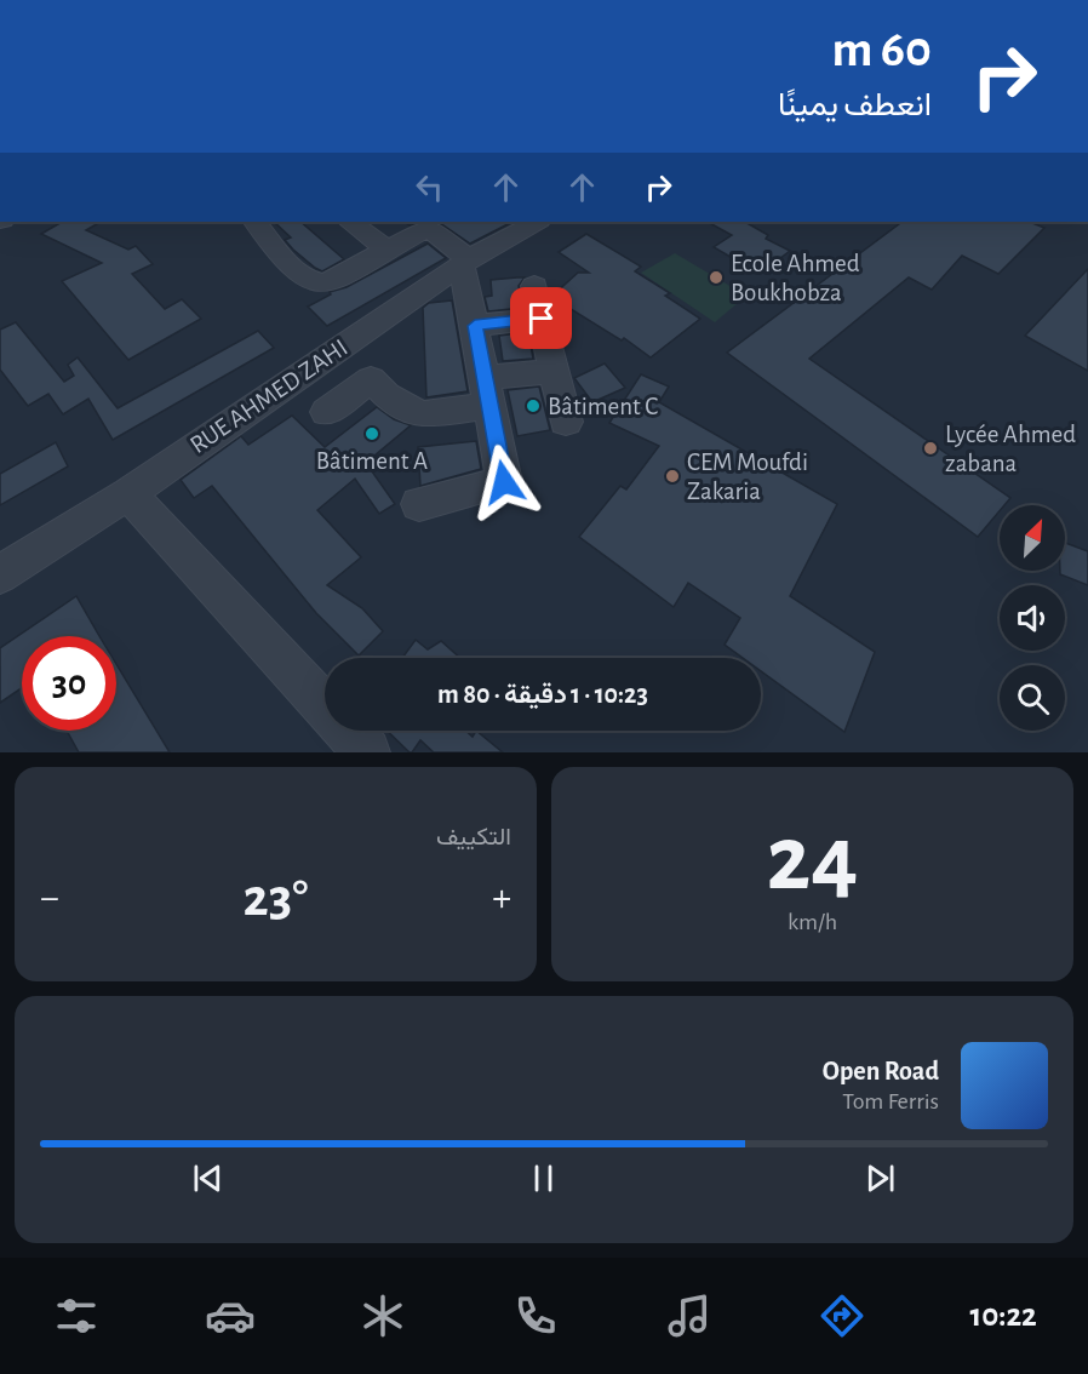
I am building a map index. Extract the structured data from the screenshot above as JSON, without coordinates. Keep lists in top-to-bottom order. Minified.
{"streets":{"street":["RUE AHMED ZAHI"]},"places":["Ecole Ahmed Boukhobza","Bâtiment C","Bâtiment A","Lycée Ahmed zabana","CEM Moufdi Zakaria"],"north":"top right","page":{"turn":["60 m","انعطف يمينًا"],"limit":"30","trip":"10:23 · 1 دقيقة · 80 m","tile":[["24","km/h"],"التكييف"],"heat":["−","23°","+"],"song":["Open Road","Tom Ferris"],"tabs":"10:22"}}
